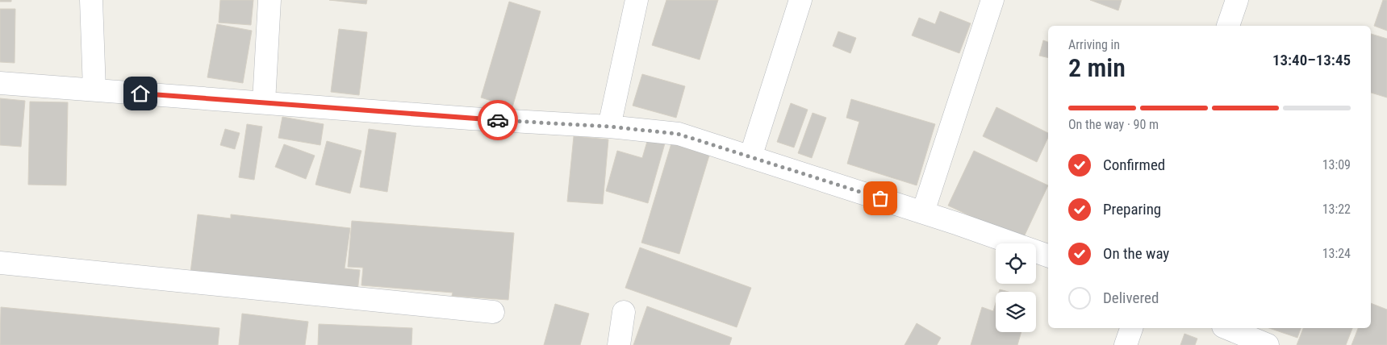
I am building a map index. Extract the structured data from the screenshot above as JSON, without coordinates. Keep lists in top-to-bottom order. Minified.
{"page":{"heading":["2 min","Arriving in","13:40–13:45"],"bar":"On the way · 90 m","list":[["Confirmed","13:09"],["Preparing","13:22"],["On the way","13:24"],"Delivered"]}}
